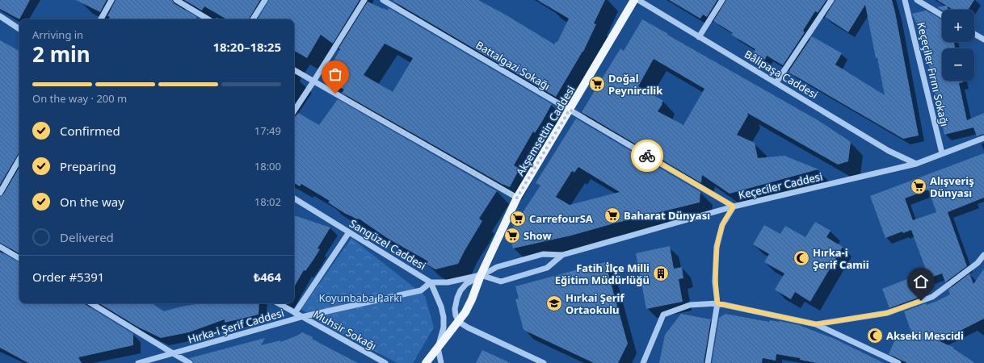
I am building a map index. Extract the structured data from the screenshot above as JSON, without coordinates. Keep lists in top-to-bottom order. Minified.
{"streets":{"main road":["Akşemsettin Caddesi"],"street":["Battalgazi Sokağı","Bâlipaşa Caddesi","Keçeçiler Fırını Sokağı","Keçeciler Caddesi","Sangüzel Caddesi","Hırka-i Şerif Caddesi","Muhsir Sokağı"]},"crossings":[["Battalgazi Sokağı","Akşemsettin Caddesi"],["Battalgazi Sokağı","Keçeciler Caddesi"],["Bâlipaşa Caddesi","Keçeciler Caddesi"],["Keçeçiler Fırını Sokağı","Keçeciler Caddesi"],["Akşemsettin Caddesi","Keçeciler Caddesi"],["Akşemsettin Caddesi","Sangüzel Caddesi"],["Keçeciler Caddesi","Sangüzel Caddesi"],["Sangüzel Caddesi","Hırka-i Şerif Caddesi"],["Hırka-i Şerif Caddesi","Muhsir Sokağı"]],"parks":["Koyunbaba Parkı"],"places":{"supermarket":["Doğal Peynircilik","Alışveriş Dünyası","Baharat Dünyası","CarrefourSA","Show"],"mosque":["Hırka-i Şerif Camii","Akseki Mescidi"],"building":["Fatih İlçe Milli Eğitim Müdürlüğü"],"school or university":["Hırkai Şerif Ortaokulu"]},"page":{"map_buttons":["+","−"],"heading":["2 min","Arriving in","18:20–18:25"],"panel":["Order #5391","₺464"],"bar":"On the way · 200 m","list":[["Confirmed","17:49"],["Preparing","18:00"],["On the way","18:02"],"Delivered"]}}
